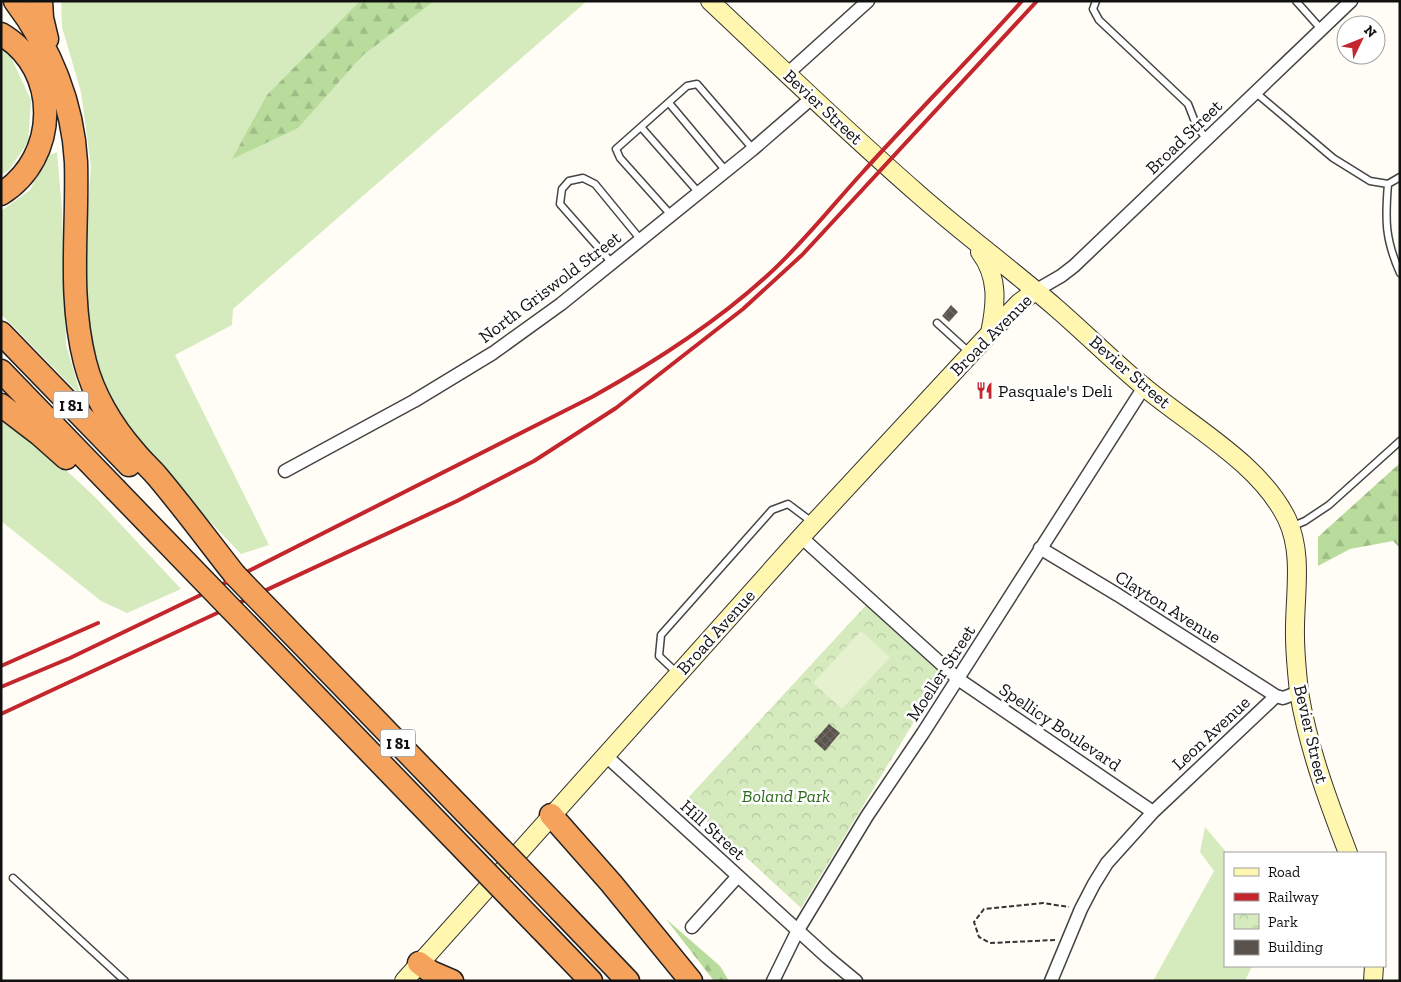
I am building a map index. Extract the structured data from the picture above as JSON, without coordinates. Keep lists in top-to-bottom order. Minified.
{"streets":{"highway":["I 81"],"main road":["Bevier Street","Broad Avenue"],"street":["Broad Street","North Griswold Street","Clayton Avenue","Moeller Street","Spellicy Boulevard","Leon Avenue","Hill Street"]},"crossings":[["Bevier Street","Broad Street"],["Bevier Street","North Griswold Street"],["Bevier Street","Broad Avenue"],["Bevier Street","Moeller Street"],["Bevier Street","Leon Avenue"],["Broad Street","Broad Avenue"],["Broad Avenue","Spellicy Boulevard"],["Broad Avenue","Hill Street"],["Clayton Avenue","Moeller Street"],["Clayton Avenue","Leon Avenue"],["Moeller Street","Spellicy Boulevard"],["Moeller Street","Hill Street"],["Spellicy Boulevard","Leon Avenue"]],"parks":["Boland Park"],"places":{"restaurant":["Pasquale's Deli"]},"legend":["Road","Railway","Park","Building"],"north":"top right"}
